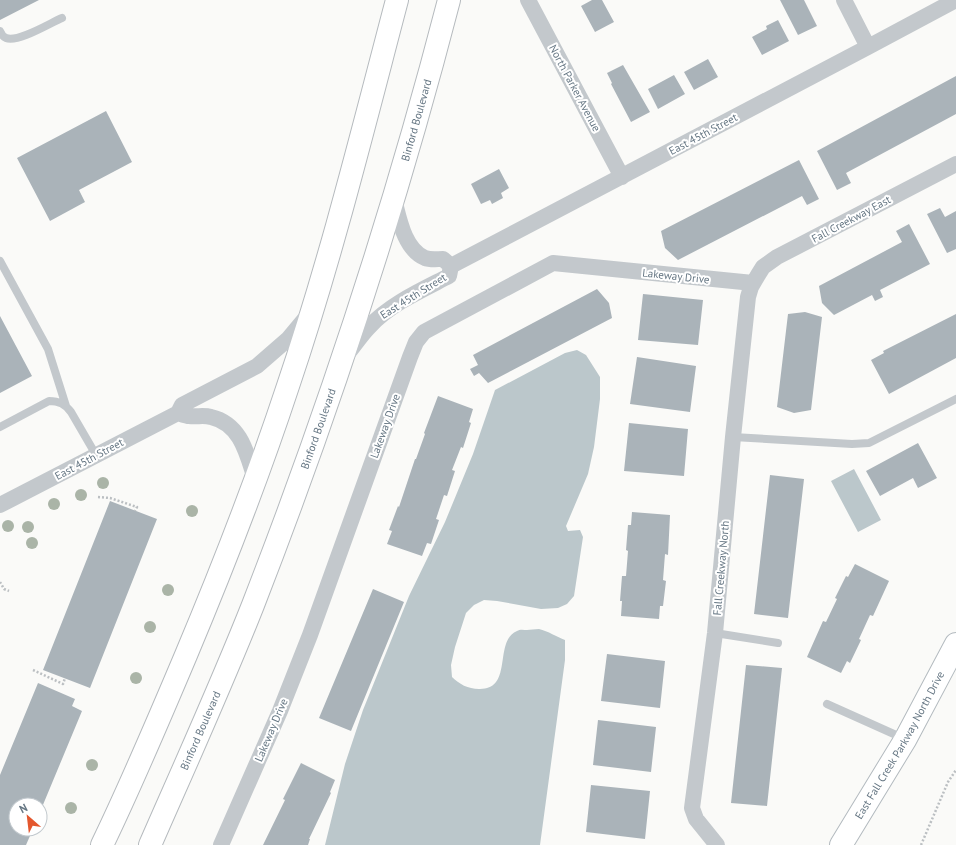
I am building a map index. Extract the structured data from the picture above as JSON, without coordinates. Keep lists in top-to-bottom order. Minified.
{"streets":{"main road":["Binford Boulevard","East Fall Creek Parkway North Drive"],"street":["North Parker Avenue","East 45th Street","Fall Creekway East","Lakeway Drive","Fall Creekway North"]},"crossings":[["North Parker Avenue","East 45th Street"],["Binford Boulevard","East 45th Street"],["Fall Creekway East","Lakeway Drive"],["Fall Creekway East","Fall Creekway North"],["Lakeway Drive","Fall Creekway North"]],"north":"top left"}
